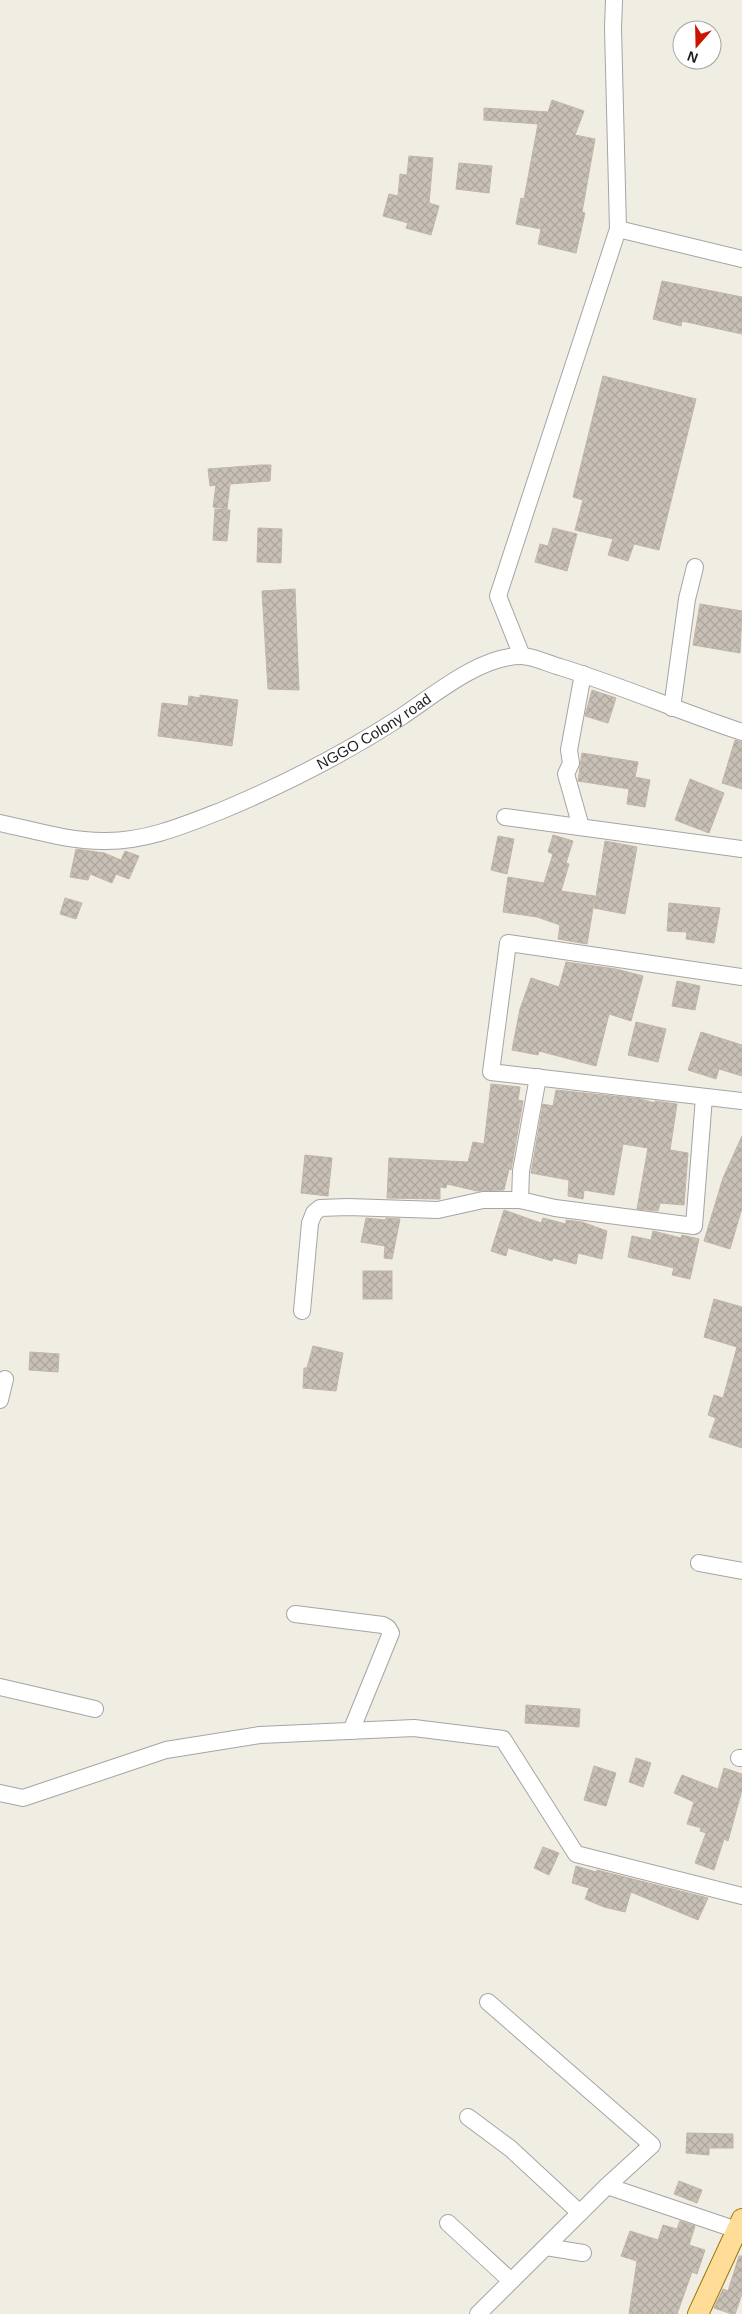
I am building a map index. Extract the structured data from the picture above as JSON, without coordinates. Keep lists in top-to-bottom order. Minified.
{"streets":{"street":["NGGO Colony road"]},"north":"bottom"}
